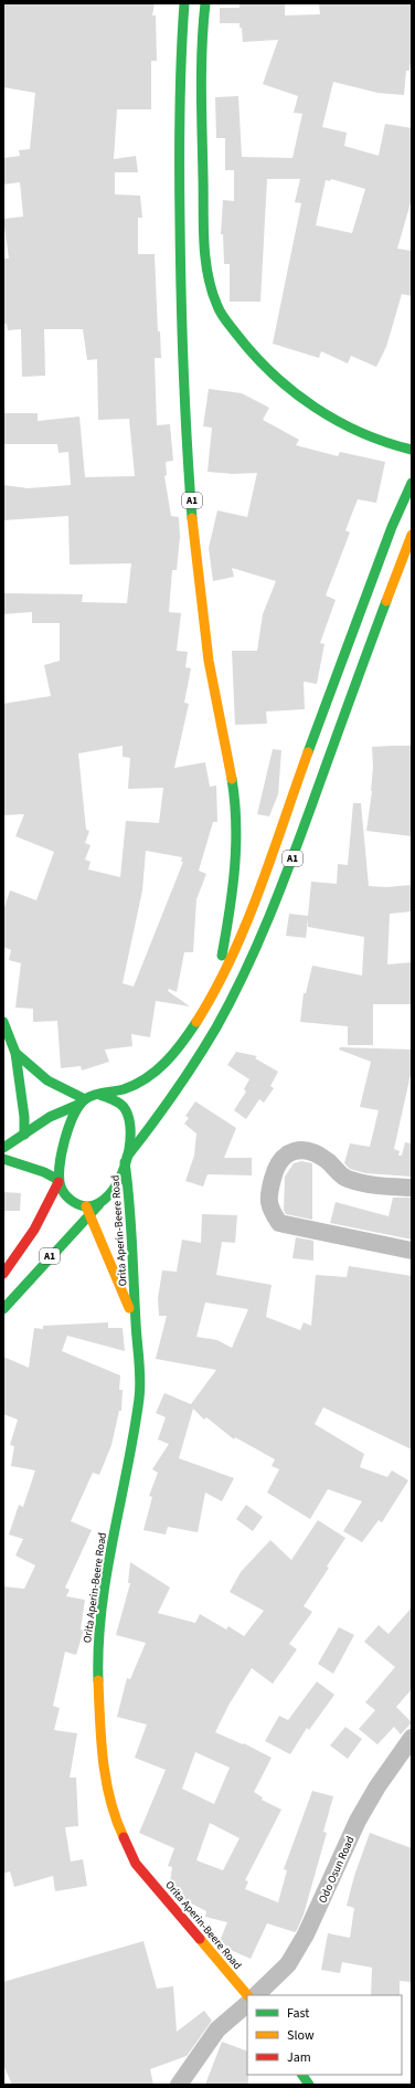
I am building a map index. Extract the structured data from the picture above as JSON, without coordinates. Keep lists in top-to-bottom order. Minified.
{"streets":{"main road":["A1","Orita Aperin-Beere Road"],"street":["Odo Osun Road"]},"crossings":[["A1","Orita Aperin-Beere Road"]],"legend":["Fast","Slow","Jam"]}
